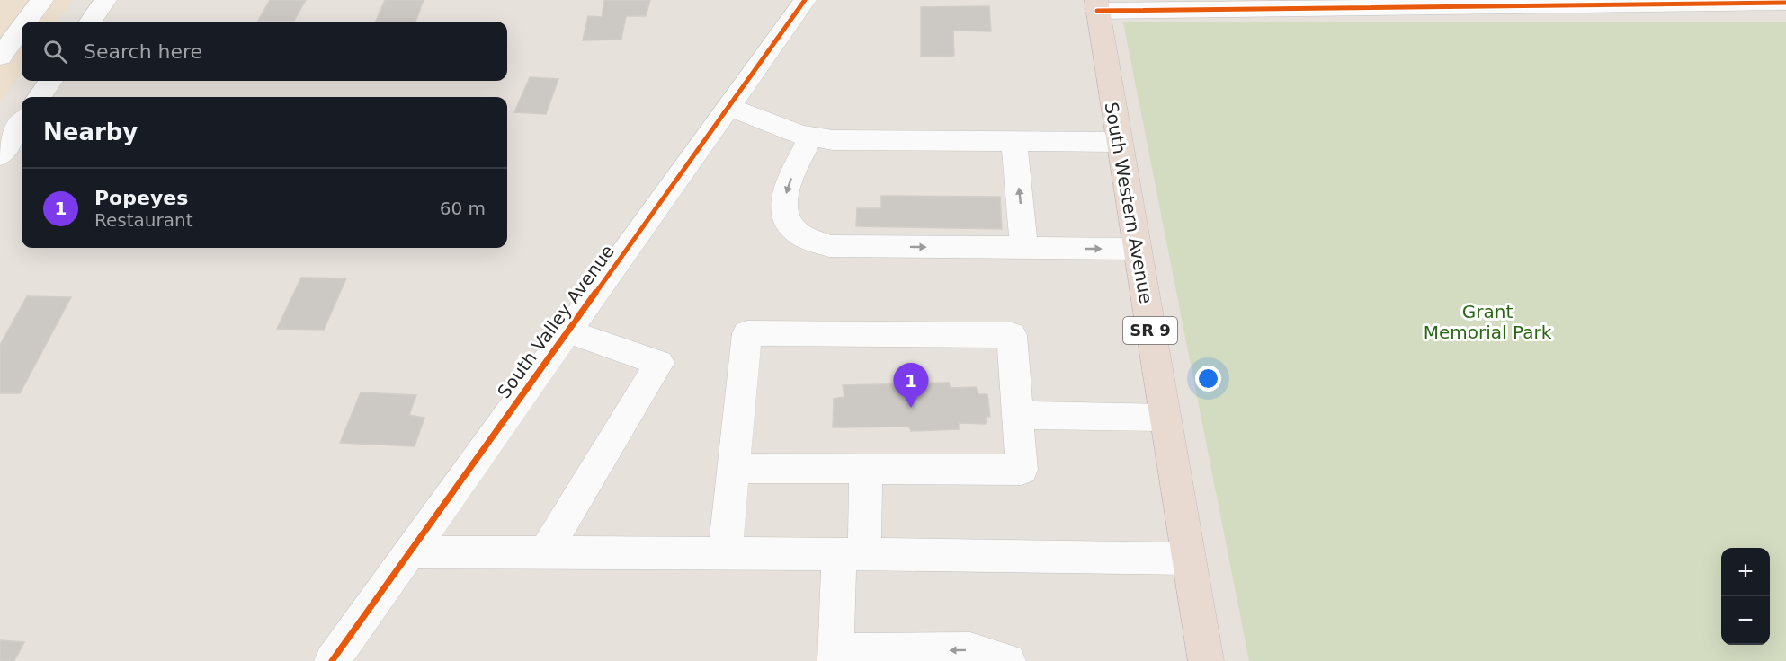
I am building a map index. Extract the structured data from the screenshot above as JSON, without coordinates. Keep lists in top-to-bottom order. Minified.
{"streets":{"highway":["South Western Avenue","SR 9"],"street":["South Valley Avenue"]},"parks":["Grant Memorial Park"],"page":{"search":"Search here","heading":"Nearby","list":[{"mark":"1","name":"Popeyes","note":"Restaurant","value":"60 m"}],"pins":"1","map_buttons":["+","−"]}}
